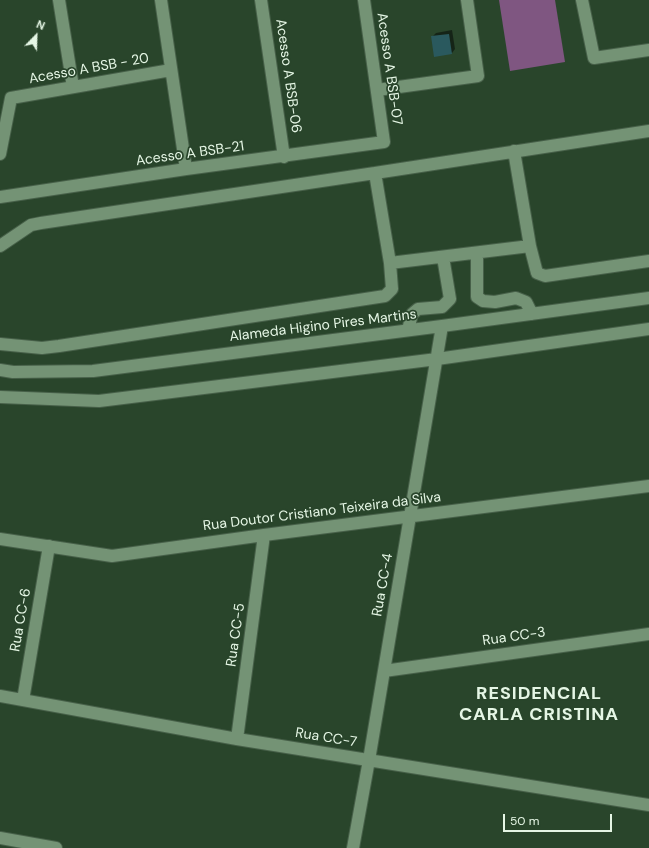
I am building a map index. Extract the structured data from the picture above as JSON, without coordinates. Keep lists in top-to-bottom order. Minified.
{"streets":{"street":["Acesso A BSB - 20","Acesso A BSB-07","Acesso A BSB-06","Acesso A BSB-21","Alameda Higino Pires Martins","Rua Doutor Cristiano Teixeira da Silva","Rua CC-4","Rua CC-6","Rua CC-5","Rua CC-3","Rua CC-7"]},"crossings":[["Acesso A BSB-07","Acesso A BSB-21"],["Acesso A BSB-06","Acesso A BSB-21"],["Alameda Higino Pires Martins","Rua CC-4"],["Rua Doutor Cristiano Teixeira da Silva","Rua CC-4"],["Rua Doutor Cristiano Teixeira da Silva","Rua CC-6"],["Rua Doutor Cristiano Teixeira da Silva","Rua CC-5"],["Rua CC-4","Rua CC-3"],["Rua CC-4","Rua CC-7"],["Rua CC-6","Rua CC-7"],["Rua CC-5","Rua CC-7"]],"districts":["RESIDENCIAL CARLA CRISTINA"],"scale_bar":"50 m","north":"top right"}
